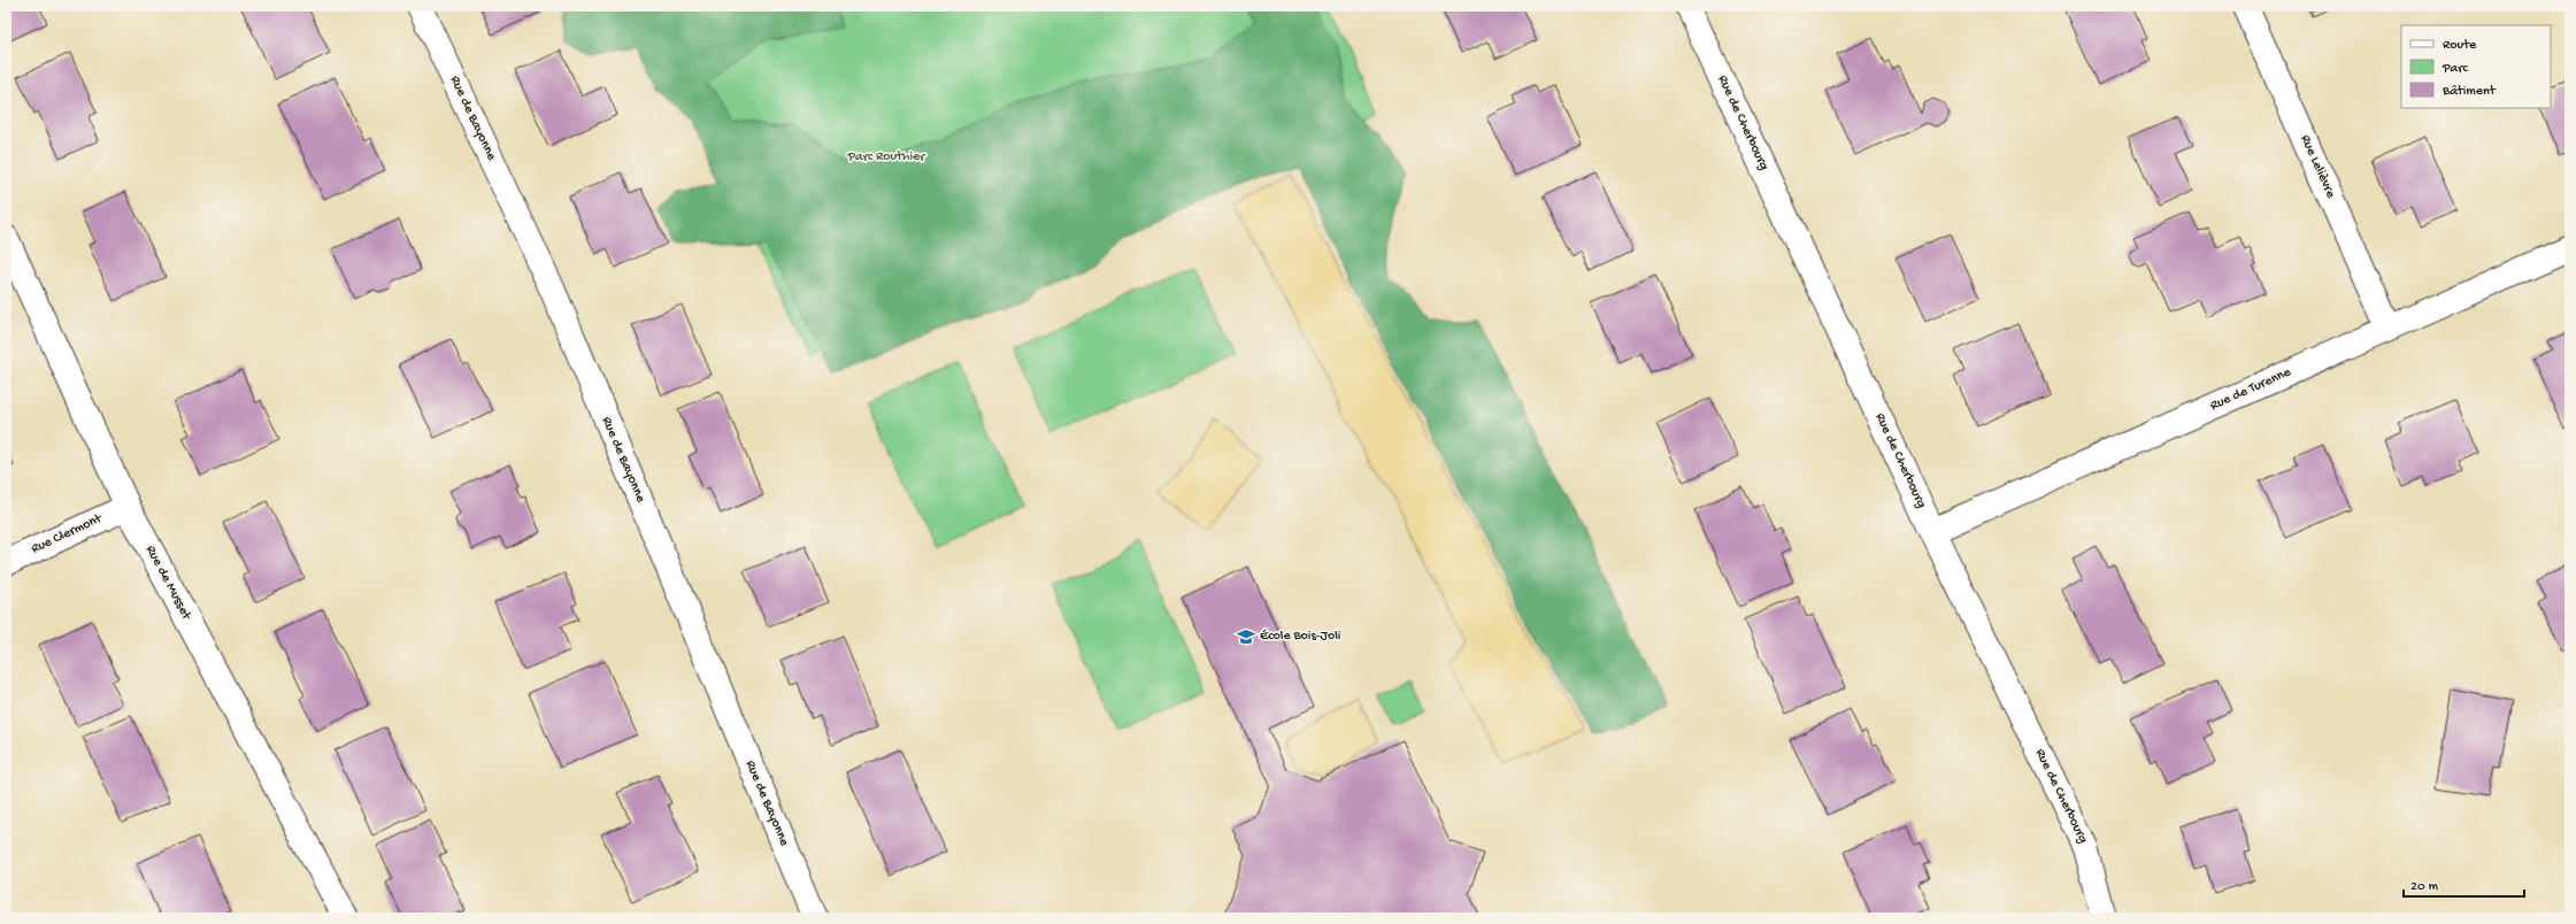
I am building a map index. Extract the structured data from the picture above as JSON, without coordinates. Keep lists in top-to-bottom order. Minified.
{"streets":{"street":["Rue de Bayonne","Rue de Cherbourg","Rue Lelièvre","Rue de Turenne","Rue Clermont","Rue de Musset"]},"crossings":[["Rue de Cherbourg","Rue de Turenne"],["Rue Lelièvre","Rue de Turenne"],["Rue Clermont","Rue de Musset"]],"parks":["Parc Routhier"],"places":{"school or university":["École Bois-Joli"]},"legend":["Route","Parc","Bâtiment"],"scale_bar":"20 m"}
